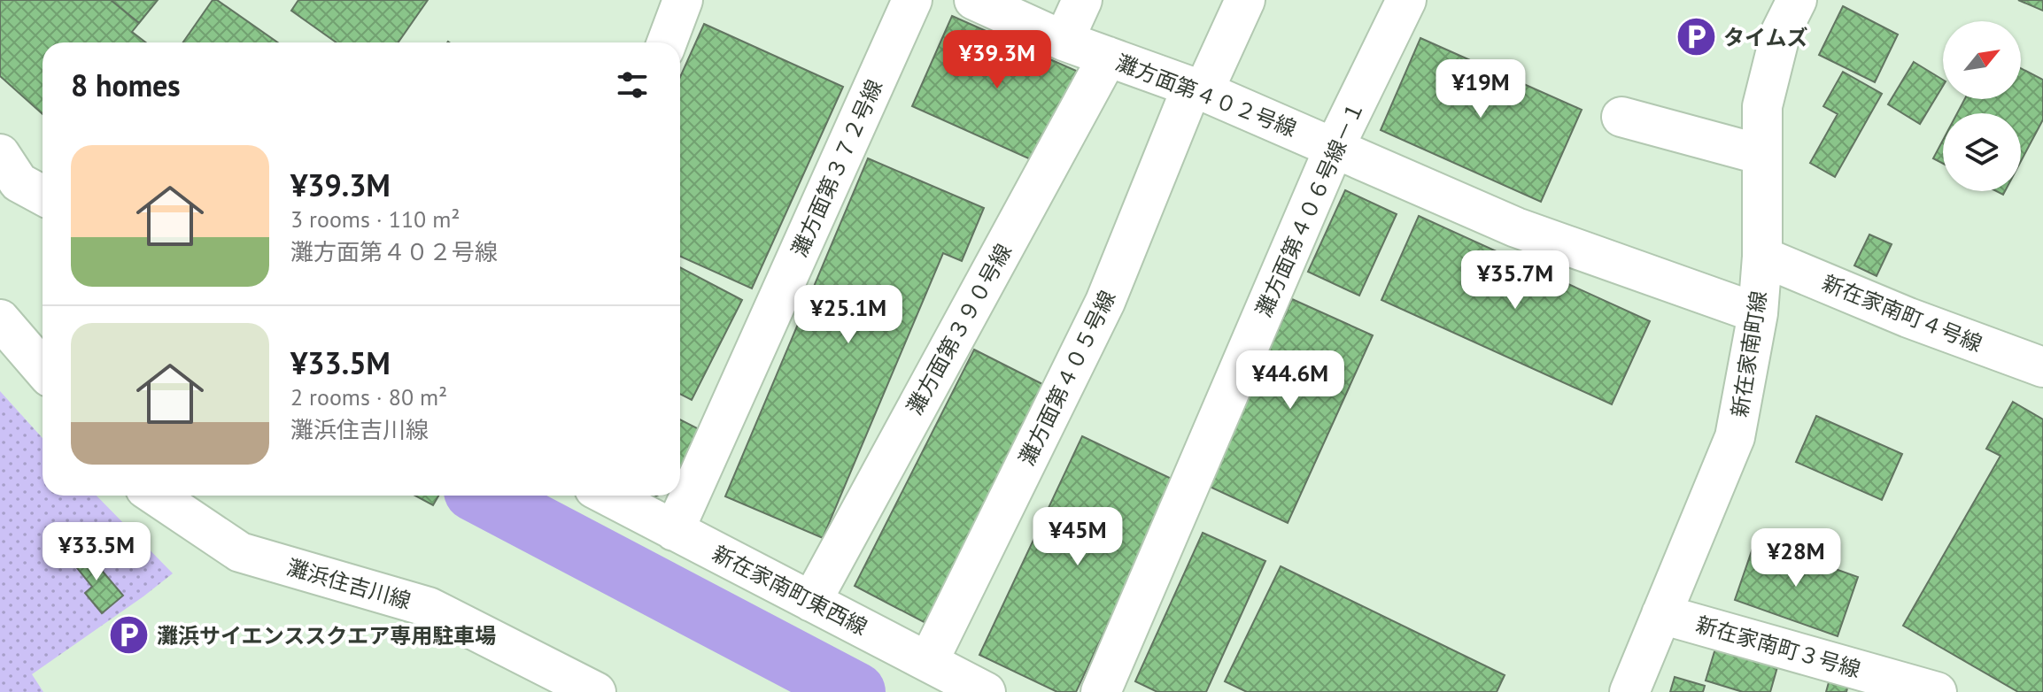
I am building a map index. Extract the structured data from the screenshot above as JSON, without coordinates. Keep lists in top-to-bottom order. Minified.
{"streets":{"street":["灘方面第４０２号線","灘方面第３７２号線","灘方面第４０６号線－１","新在家南町４号線","灘方面第３９０号線","新在家南町線","灘方面第４０５号線","灘浜住吉川線","新在家南町東西線","新在家南町３号線"]},"crossings":[["灘方面第４０２号線","灘方面第４０６号線－１"],["灘方面第４０２号線","灘方面第３９０号線"],["灘方面第４０２号線","新在家南町線"],["灘方面第４０２号線","灘方面第４０５号線"],["灘方面第３７２号線","新在家南町東西線"],["新在家南町４号線","新在家南町線"],["灘方面第３９０号線","新在家南町東西線"],["新在家南町線","新在家南町３号線"],["灘方面第４０５号線","新在家南町東西線"]],"places":{"parking":["タイムズ","灘浜サイエンススクエア専用駐車場"]},"north":"top right","page":{"price":["¥39.3M","¥19M","¥35.7M","¥25.1M","¥44.6M","¥45M","¥33.5M","¥28M"],"heading":"8 homes","list":[{"name":"¥39.3M","note":"3 rooms · 110 m² · 灘方面第４０２号線"},{"name":"¥33.5M","note":"2 rooms · 80 m² · 灘浜住吉川線"}]}}
